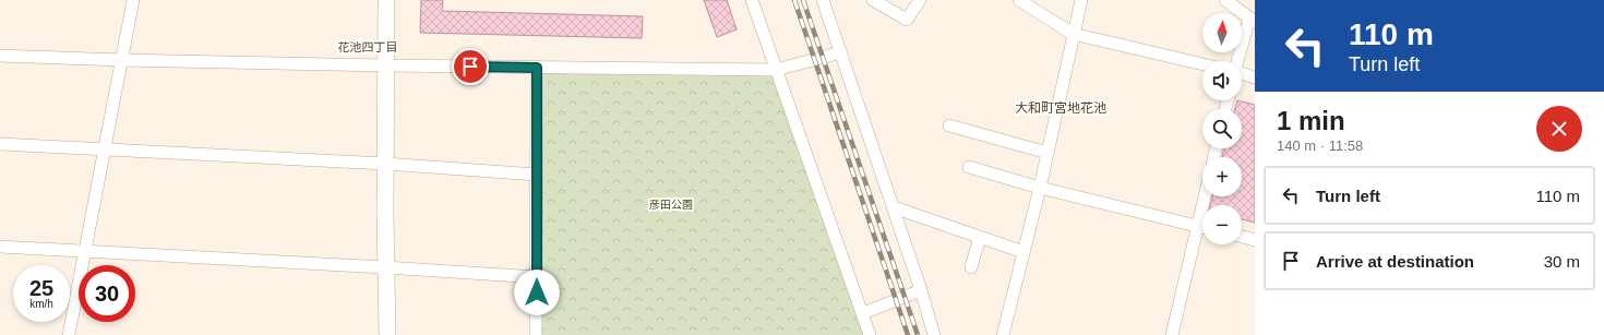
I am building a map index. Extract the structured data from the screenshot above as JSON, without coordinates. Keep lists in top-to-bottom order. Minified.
{"districts":["花池四丁目","大和町宮地花池"],"parks":["彦田公園"],"north":"top","page":{"turn":["110 m","Turn left"],"map_buttons":["+","−"],"heading":["1 min","140 m · 11:58"],"list":[{"name":"Turn left","value":"110 m"},{"name":"Arrive at destination","value":"30 m"}],"speed":"25 km/h","limit":"30"}}
